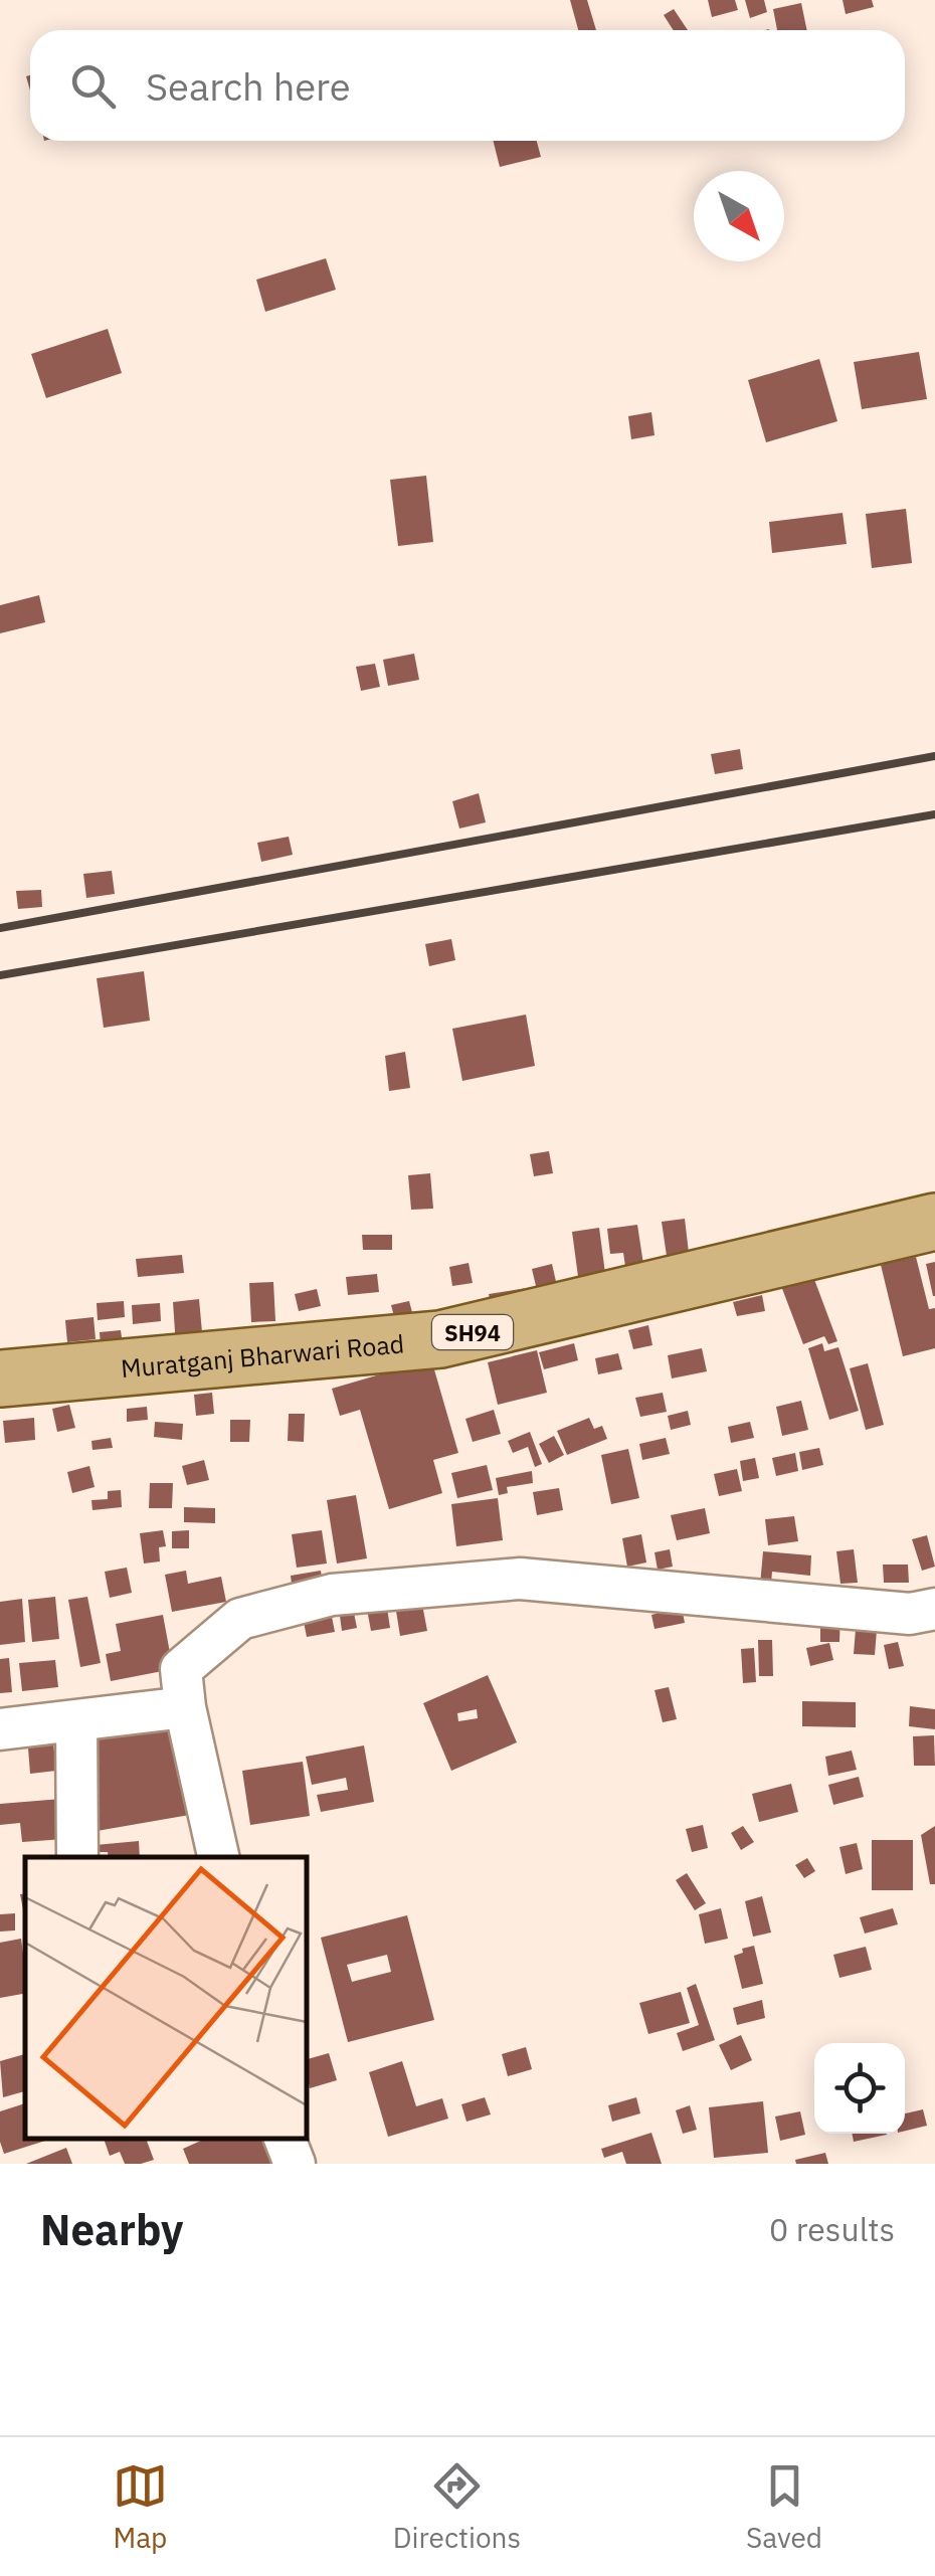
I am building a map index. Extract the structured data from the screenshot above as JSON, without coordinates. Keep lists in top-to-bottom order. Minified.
{"streets":{"main road":["SH94","Muratganj Bharwari Road"]},"north":"bottom right","page":{"search":"Search here","heading":["Nearby","0 results"],"nav":["Map","Directions","Saved"]}}
